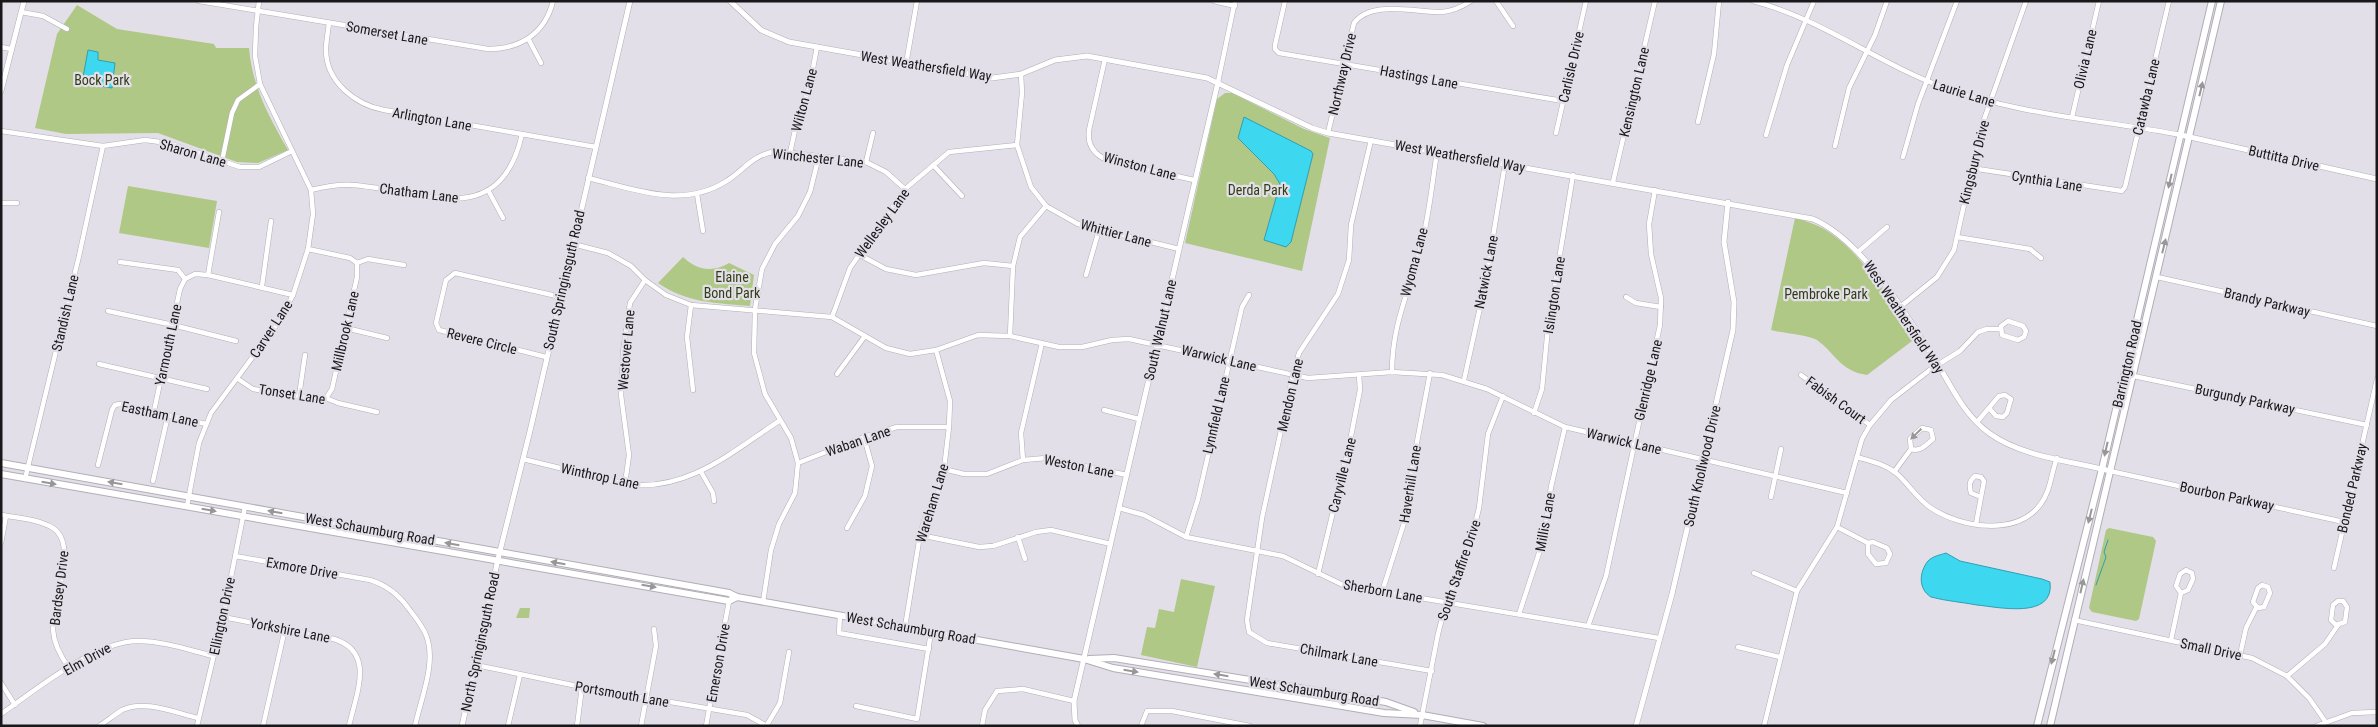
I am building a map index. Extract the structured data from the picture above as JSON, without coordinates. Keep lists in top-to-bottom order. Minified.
{"streets":{"main road":["Barrington Road","West Schaumburg Road"],"street":["Somerset Lane","Olivia Lane","West Weathersfield Way","Carlisle Drive","Northway Drive","Hastings Lane","Kensington Lane","Laurie Lane","Catawba Lane","Wilton Lane","Arlington Lane","Sharon Lane","Winchester Lane","Buttitta Drive","Kingsbury Drive","Winston Lane","Cynthia Lane","Chatham Lane","Wellesley Lane","Whittier Lane","Wyoma Lane","Natwick Lane","South Springinsguth Road","Islington Lane","Brandy Parkway","Standish Lane","Carver Lane","South Walnut Lane","Millbrook Lane","Revere Circle","Yarmouth Lane","Westover Lane","Warwick Lane","Glenridge Lane","Tonset Lane","Mendon Lane","Burgundy Parkway","Fabish Court","Eastham Lane","Lynnfield Lane","Waban Lane","Weston Lane","South Knollwood Drive","Caryville Lane","Winthrop Lane","Haverhill Lane","Bonded Parkway","Bourbon Parkway","Wareham Lane","Millis Lane","Exmore Drive","South Staffire Drive","Bardsey Drive","Sherborn Lane","Ellington Drive","Yorkshire Lane","North Springinsguth Road","Small Drive","Chilmark Lane","Elm Drive","Emerson Drive","Portsmouth Lane"]},"crossings":[["Somerset Lane","Arlington Lane"],["Somerset Lane","Carver Lane"],["Olivia Lane","Laurie Lane"],["West Weathersfield Way","Northway Drive"],["West Weathersfield Way","Kensington Lane"],["West Weathersfield Way","Wilton Lane"],["West Weathersfield Way","Kingsbury Drive"],["West Weathersfield Way","Winston Lane"],["West Weathersfield Way","Whittier Lane"],["West Weathersfield Way","Wyoma Lane"],["West Weathersfield Way","Natwick Lane"],["West Weathersfield Way","Islington Lane"],["West Weathersfield Way","South Walnut Lane"],["West Weathersfield Way","Barrington Road"],["West Weathersfield Way","Glenridge Lane"],["West Weathersfield Way","Mendon Lane"],["West Weathersfield Way","South Knollwood Drive"],["West Weathersfield Way","Bourbon Parkway"],["Carlisle Drive","Hastings Lane"],["Northway Drive","Hastings Lane"],["Laurie Lane","Catawba Lane"],["Laurie Lane","Buttitta Drive"],["Laurie Lane","Kingsbury Drive"],["Laurie Lane","Barrington Road"],["Catawba Lane","Cynthia Lane"],["Wilton Lane","Winchester Lane"],["Arlington Lane","Chatham Lane"],["Arlington Lane","South Springinsguth Road"],["Sharon Lane","Standish Lane"],["Sharon Lane","Carver Lane"],["Winchester Lane","Wellesley Lane"],["Winchester Lane","South Springinsguth Road"],["Buttitta Drive","Barrington Road"],["Kingsbury Drive","Cynthia Lane"],["Winston Lane","South Walnut Lane"],["Chatham Lane","Carver Lane"],["Wellesley Lane","Whittier Lane"],["Wellesley Lane","Warwick Lane"],["Whittier Lane","South Walnut Lane"],["Wyoma Lane","Warwick Lane"],["Natwick Lane","Warwick Lane"],["South Springinsguth Road","Revere Circle"],["South Springinsguth Road","Warwick Lane"],["South Springinsguth Road","Winthrop Lane"],["South Springinsguth Road","West Schaumburg Road"],["South Springinsguth Road","North Springinsguth Road"],["Islington Lane","Warwick Lane"],["Brandy Parkway","Barrington Road"],["Standish Lane","West Schaumburg Road"],["Carver Lane","Tonset Lane"],["Carver Lane","Eastham Lane"],["Carver Lane","West Schaumburg Road"],["South Walnut Lane","Warwick Lane"],["South Walnut Lane","Weston Lane"],["South Walnut Lane","West Schaumburg Road"],["South Walnut Lane","Sherborn Lane"],["Millbrook Lane","Tonset Lane"],["Yarmouth Lane","Eastham Lane"],["Westover Lane","Warwick Lane"],["Westover Lane","Winthrop Lane"],["Warwick Lane","Glenridge Lane"],["Warwick Lane","Mendon Lane"],["Warwick Lane","Lynnfield Lane"],["Warwick Lane","South Knollwood Drive"],["Warwick Lane","Caryville Lane"],["Warwick Lane","Haverhill Lane"],["Warwick Lane","Wareham Lane"],["Warwick Lane","Millis Lane"],["Warwick Lane","South Staffire Drive"],["Barrington Road","Burgundy Parkway"],["Barrington Road","Bourbon Parkway"],["Barrington Road","Small Drive"],["Glenridge Lane","Sherborn Lane"],["Mendon Lane","Sherborn Lane"],["Mendon Lane","Chilmark Lane"],["Burgundy Parkway","Bonded Parkway"],["Lynnfield Lane","Sherborn Lane"],["Waban Lane","Wareham Lane"],["Weston Lane","Wareham Lane"],["South Knollwood Drive","Sherborn Lane"],["Caryville Lane","Sherborn Lane"],["Haverhill Lane","Sherborn Lane"],["Bonded Parkway","Bourbon Parkway"],["Wareham Lane","West Schaumburg Road"],["Millis Lane","Sherborn Lane"],["West Schaumburg Road","South Staffire Drive"],["West Schaumburg Road","Ellington Drive"],["West Schaumburg Road","North Springinsguth Road"],["West Schaumburg Road","Emerson Drive"],["Exmore Drive","Ellington Drive"],["South Staffire Drive","Sherborn Lane"],["South Staffire Drive","Chilmark Lane"],["Bardsey Drive","Elm Drive"],["Ellington Drive","Yorkshire Lane"],["Ellington Drive","Elm Drive"],["North Springinsguth Road","Portsmouth Lane"],["Emerson Drive","Portsmouth Lane"]],"parks":["Bock Park","Derda Park","Elaine Bond Park","Pembroke Park"]}
